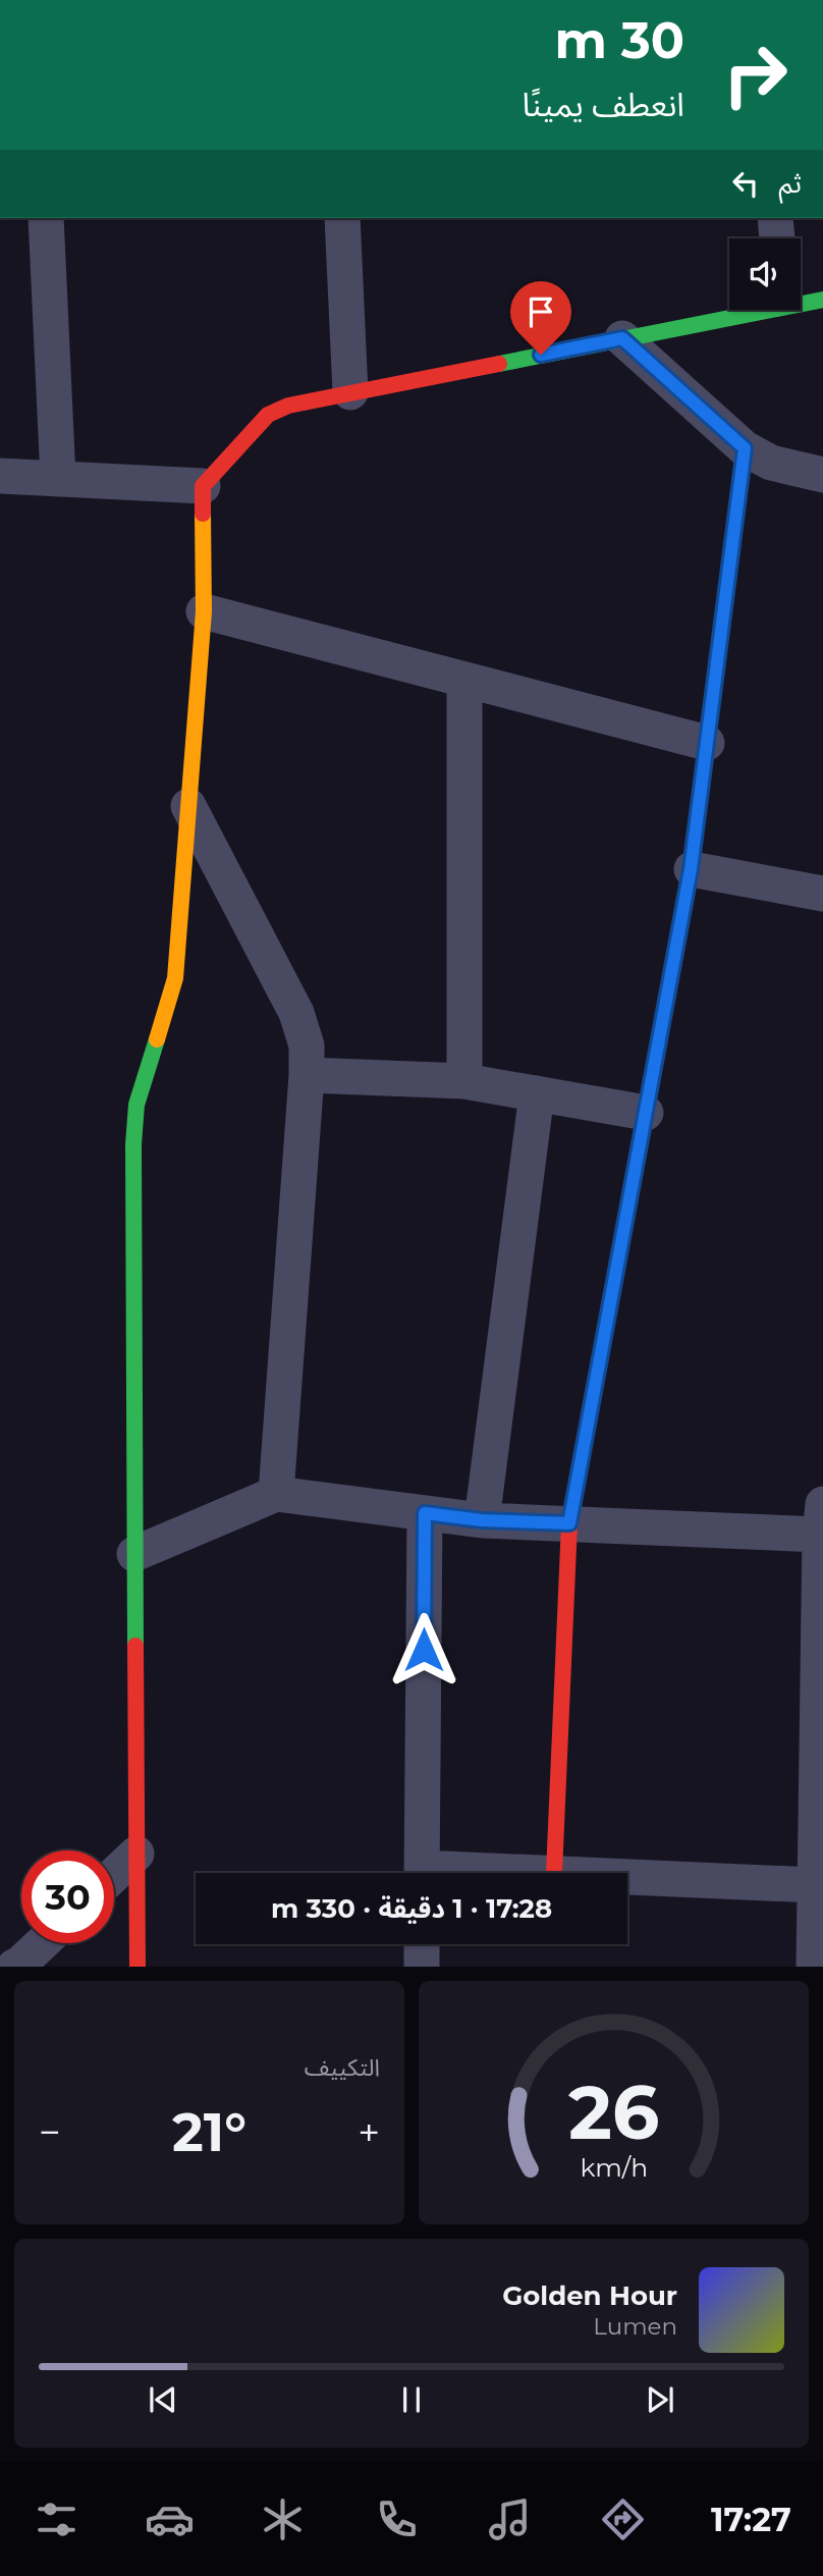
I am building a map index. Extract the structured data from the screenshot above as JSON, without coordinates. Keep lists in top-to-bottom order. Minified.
{"page":{"turn":["30 m","انعطف يمينًا"],"then":"ثم","limit":"30","trip":"17:28 · 1 دقيقة · 330 m","tile":"التكييف","heat":["−","21°","+"],"song":["Golden Hour","Lumen"],"tabs":"17:27","gauge":["26","km/h"]}}
